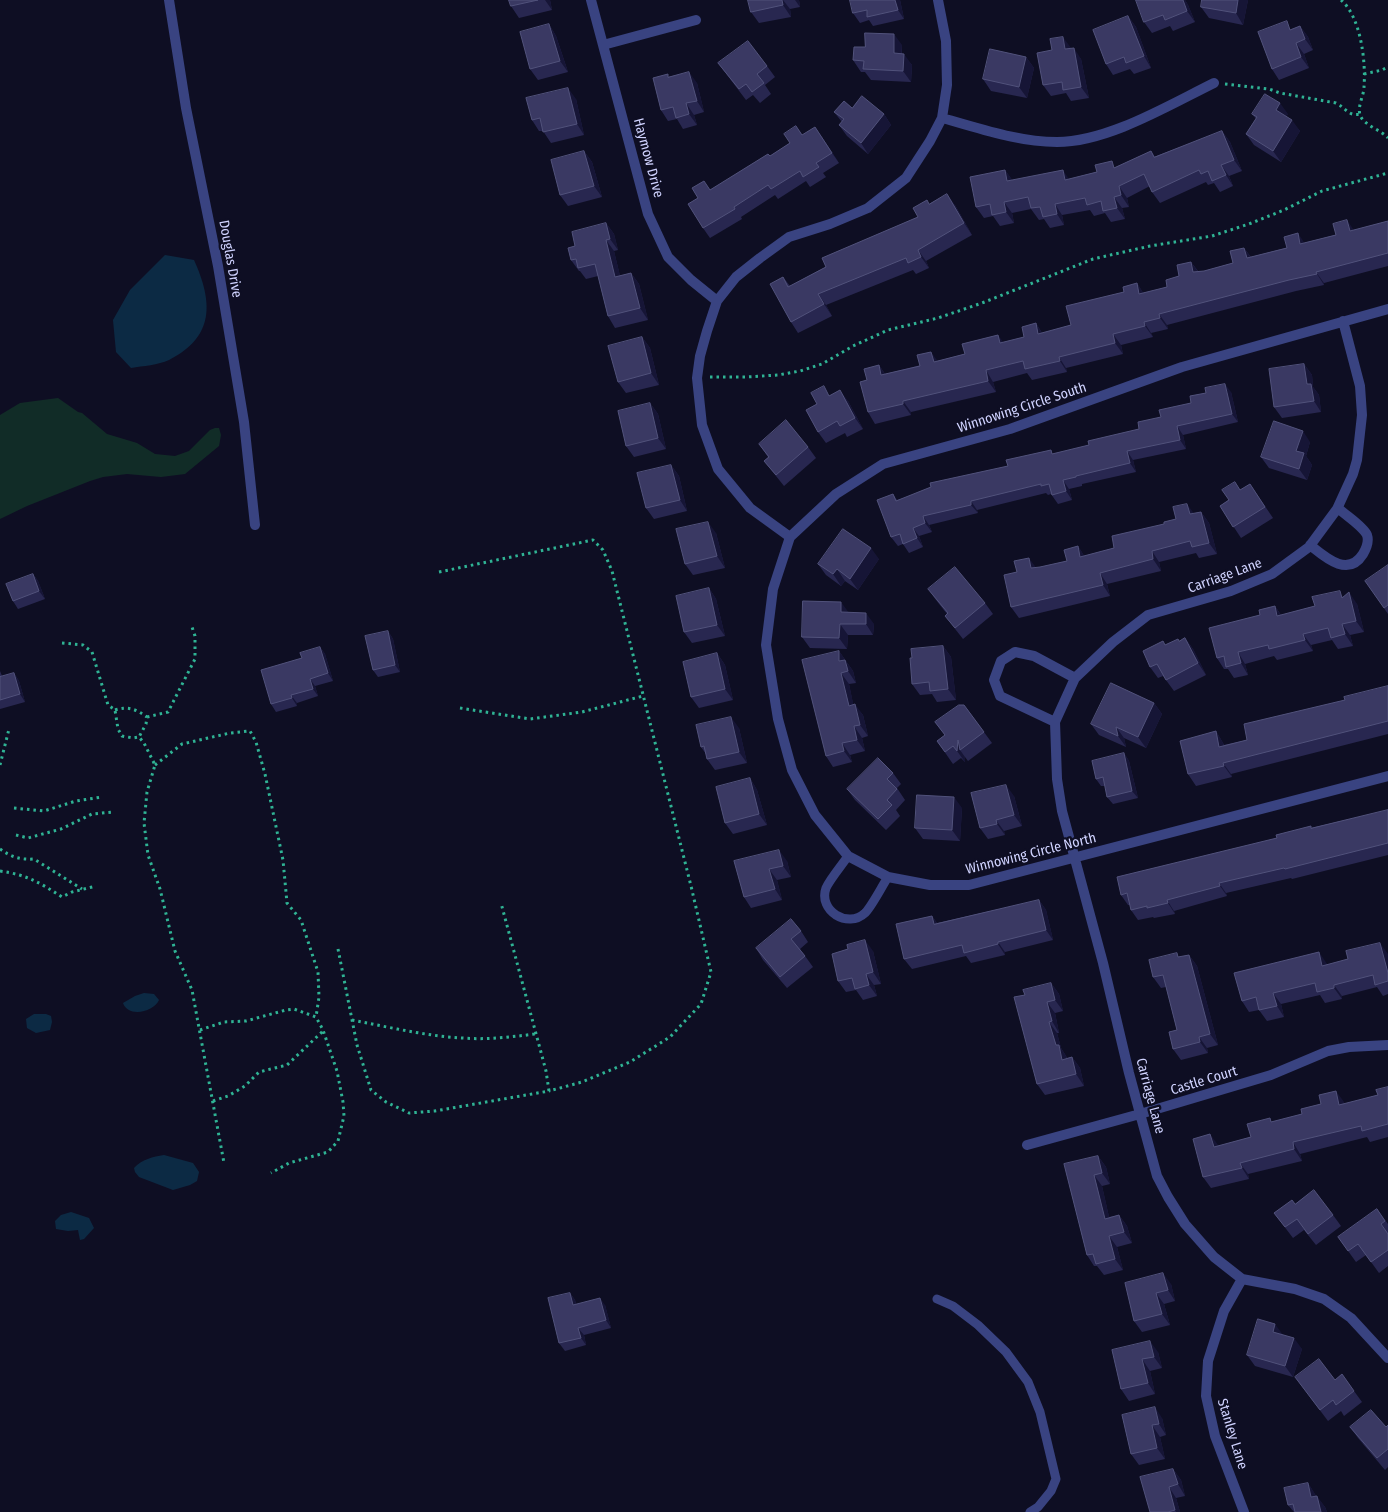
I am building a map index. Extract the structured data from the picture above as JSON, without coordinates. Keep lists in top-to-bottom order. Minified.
{"streets":{"street":["Haymow Drive","Douglas Drive","Winnowing Circle South","Carriage Lane","Winnowing Circle North","Castle Court","Stanley Lane"]},"crossings":[["Winnowing Circle South","Carriage Lane"],["Winnowing Circle South","Winnowing Circle North"],["Carriage Lane","Winnowing Circle North"],["Carriage Lane","Castle Court"],["Carriage Lane","Stanley Lane"]]}
